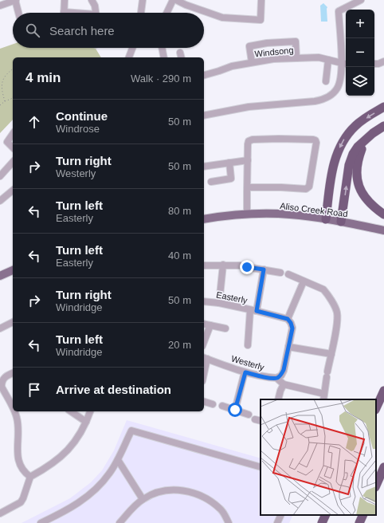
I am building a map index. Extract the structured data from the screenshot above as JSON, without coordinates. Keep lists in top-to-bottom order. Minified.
{"streets":{"main road":["Aliso Creek Road"],"street":["Windsong","Easterly","Westerly"]},"page":{"map_buttons":["+","−"],"search":"Search here","heading":["4 min","Walk · 290 m"],"list":[["Continue","Windrose","50 m"],["Turn right","Westerly","50 m"],["Turn left","Easterly","80 m"],["Turn left","Easterly","40 m"],["Turn right","Windridge","50 m"],["Turn left","Windridge","20 m"],"Arrive at destination"]}}
